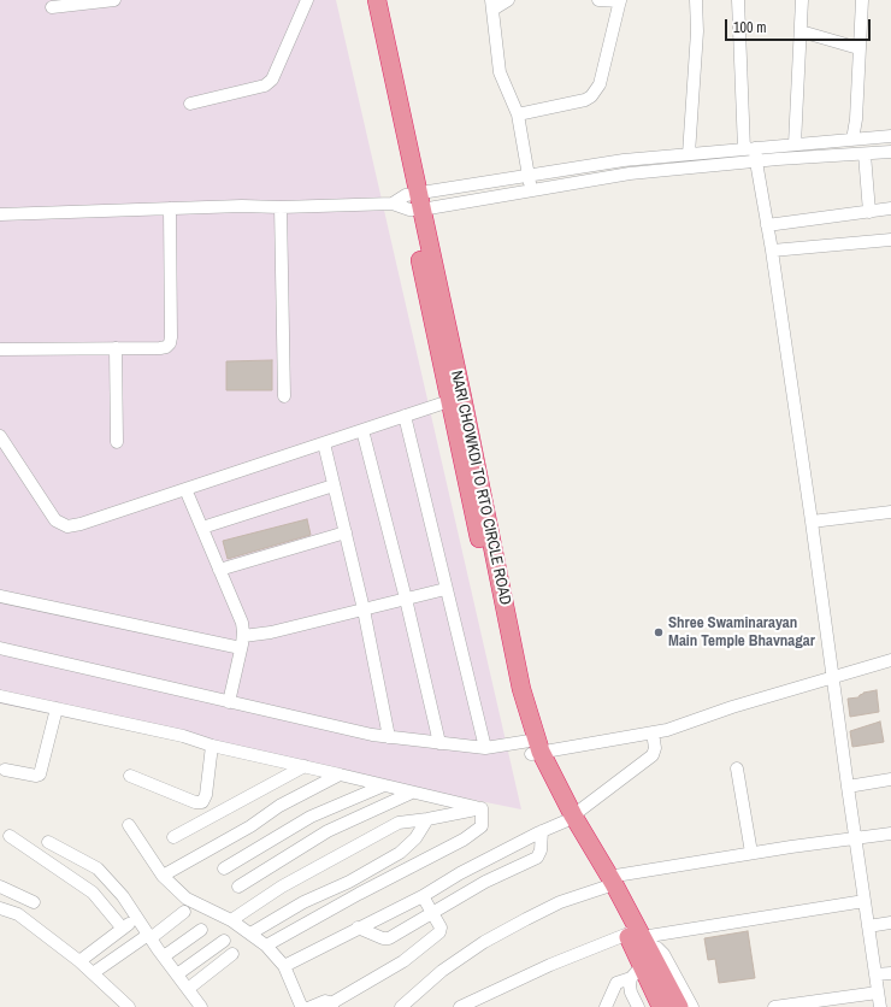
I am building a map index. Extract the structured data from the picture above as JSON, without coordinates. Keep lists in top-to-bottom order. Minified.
{"streets":{"highway":["NARI CHOWKDI TO RTO CIRCLE ROAD"]},"places":["Shree Swaminarayan Main Temple Bhavnagar"],"scale_bar":"100 m"}
